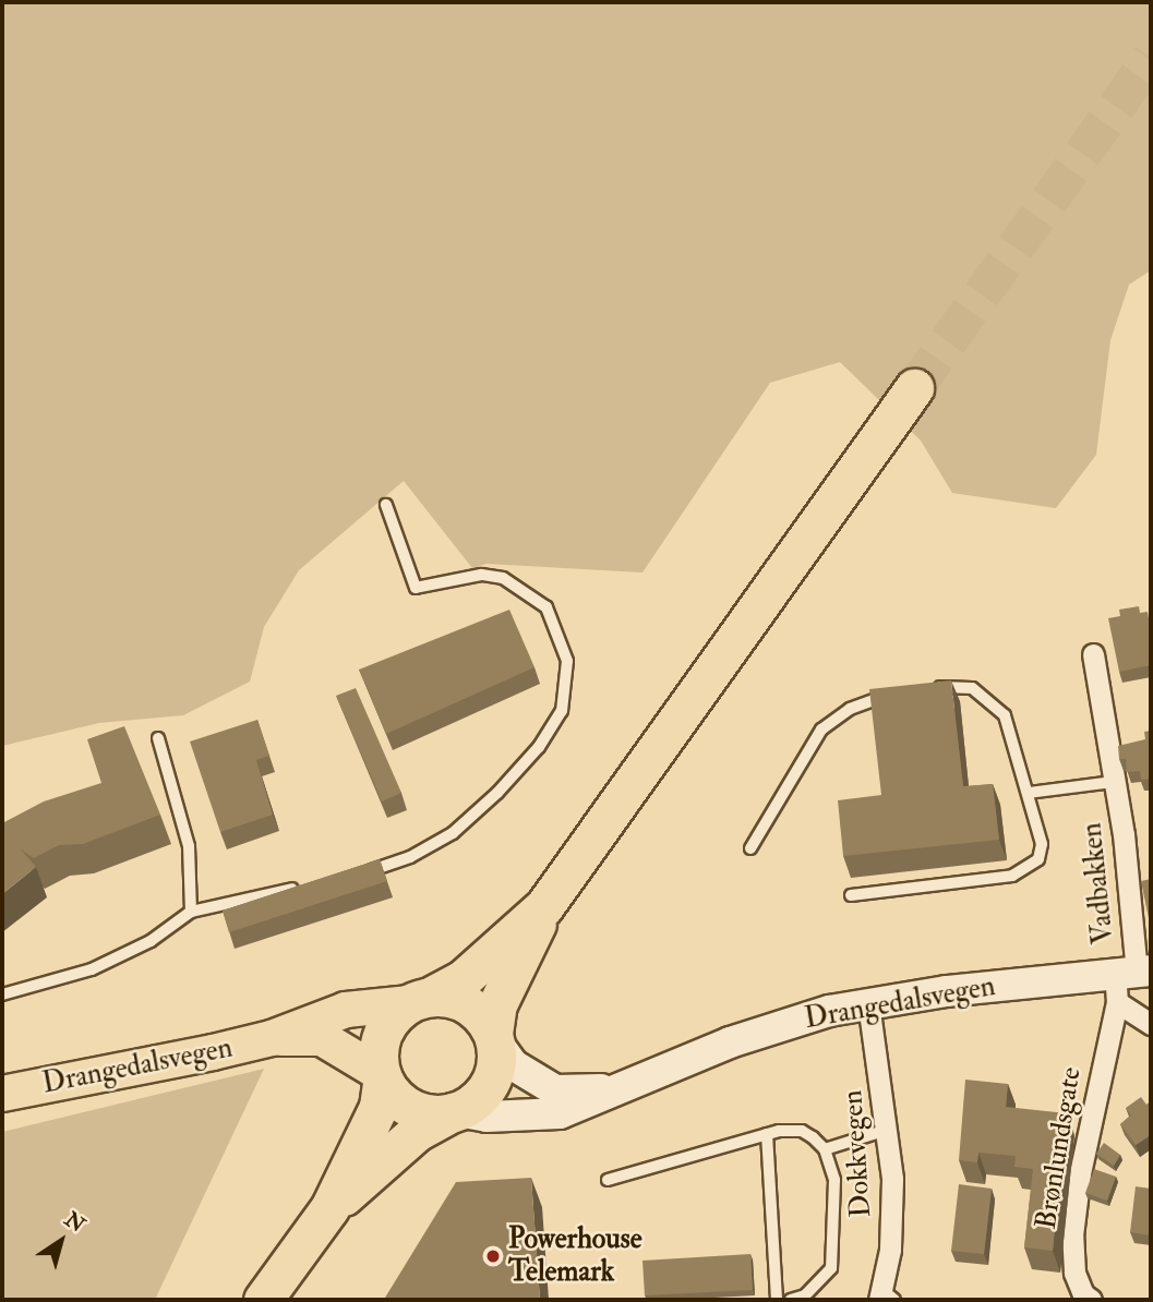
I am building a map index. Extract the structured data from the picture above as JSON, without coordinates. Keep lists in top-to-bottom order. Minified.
{"streets":{"main road":["Drangedalsvegen"],"street":["Vadbakken","Brønlundsgate","Dokkvegen"]},"crossings":[["Vadbakken","Drangedalsvegen"],["Vadbakken","Brønlundsgate"],["Drangedalsvegen","Brønlundsgate"],["Drangedalsvegen","Dokkvegen"]],"places":["Powerhouse Telemark"],"north":"top right"}
